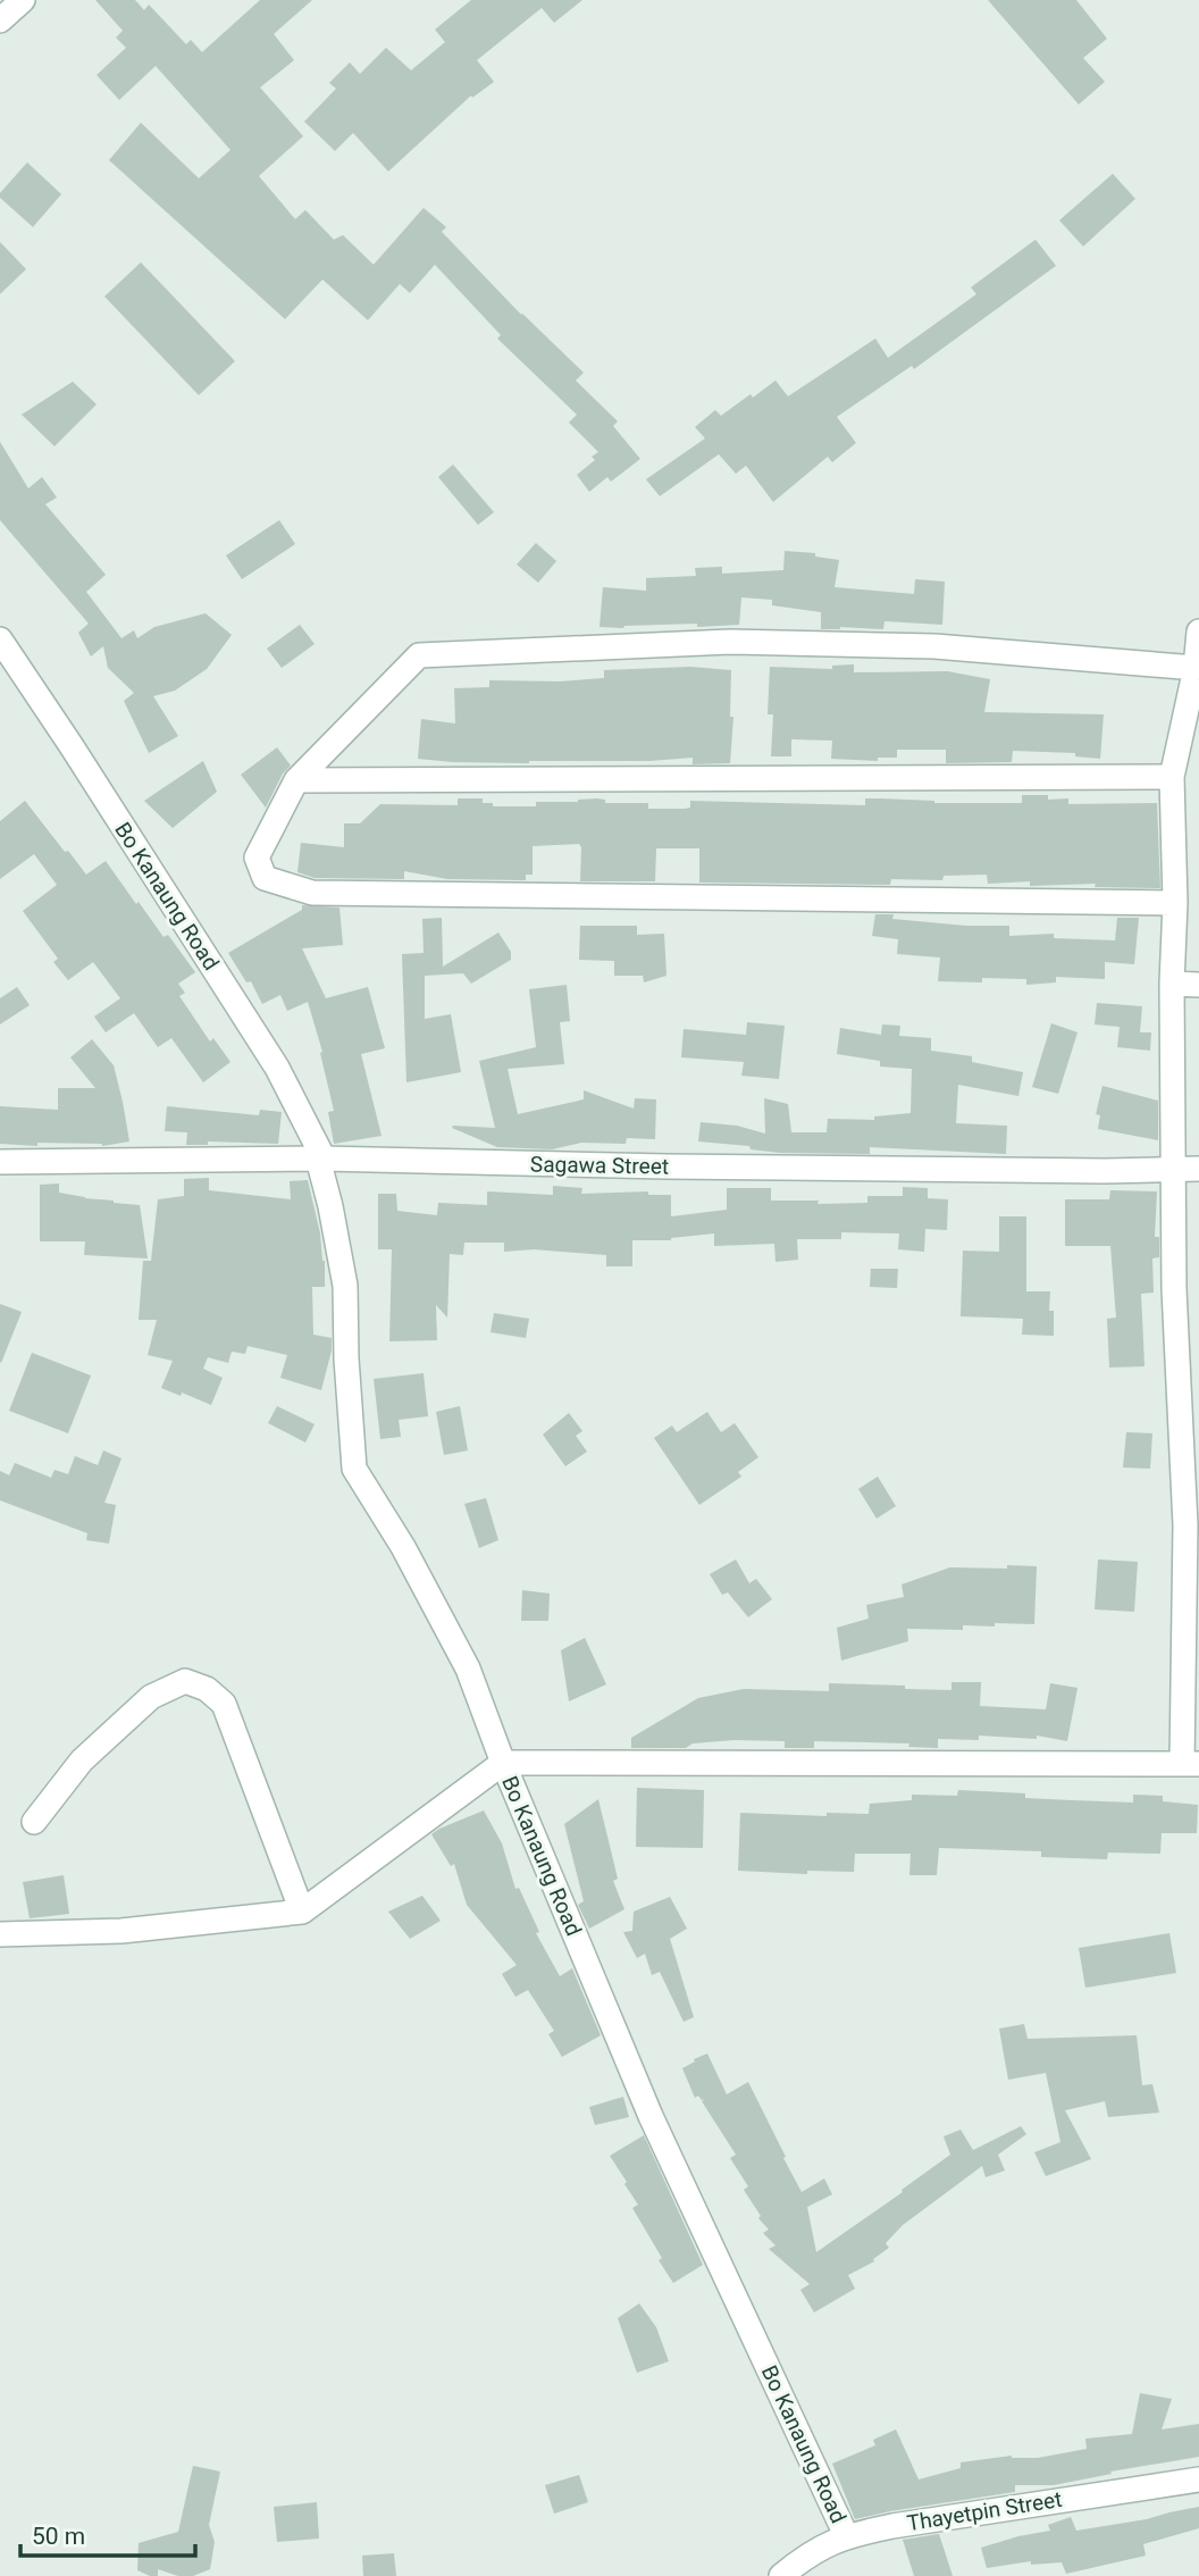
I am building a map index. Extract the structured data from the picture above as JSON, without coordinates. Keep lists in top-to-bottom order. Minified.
{"streets":{"street":["Bo Kanaung Road","Sagawa Street","Thayetpin Street"]},"crossings":[["Bo Kanaung Road","Sagawa Street"],["Bo Kanaung Road","Thayetpin Street"]],"scale_bar":"50 m"}
